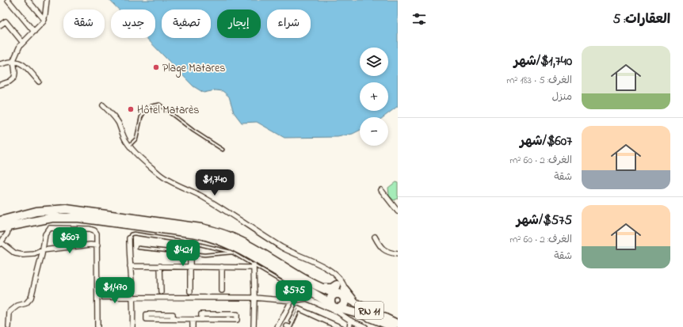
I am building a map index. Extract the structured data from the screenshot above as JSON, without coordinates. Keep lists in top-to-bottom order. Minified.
{"streets":{"highway":["RN 11"]},"places":["Plage Matares","Hôtel Matarès"],"page":{"heading":"العقارات: 5","chip":["شراء","إيجار","تصفية","جديد","شقة"],"list":[{"name":"$1,740/شهر","note":"الغرف: 5 · 183 m² · منزل"},{"name":"$607/شهر","note":"الغرف: 2 · 60 m² · شقة"},{"name":"$575/شهر","note":"الغرف: 2 · 60 m² · شقة"}],"map_buttons":["+","−"],"price":["$1,740","$607","$421","$1,470","$575"]}}
